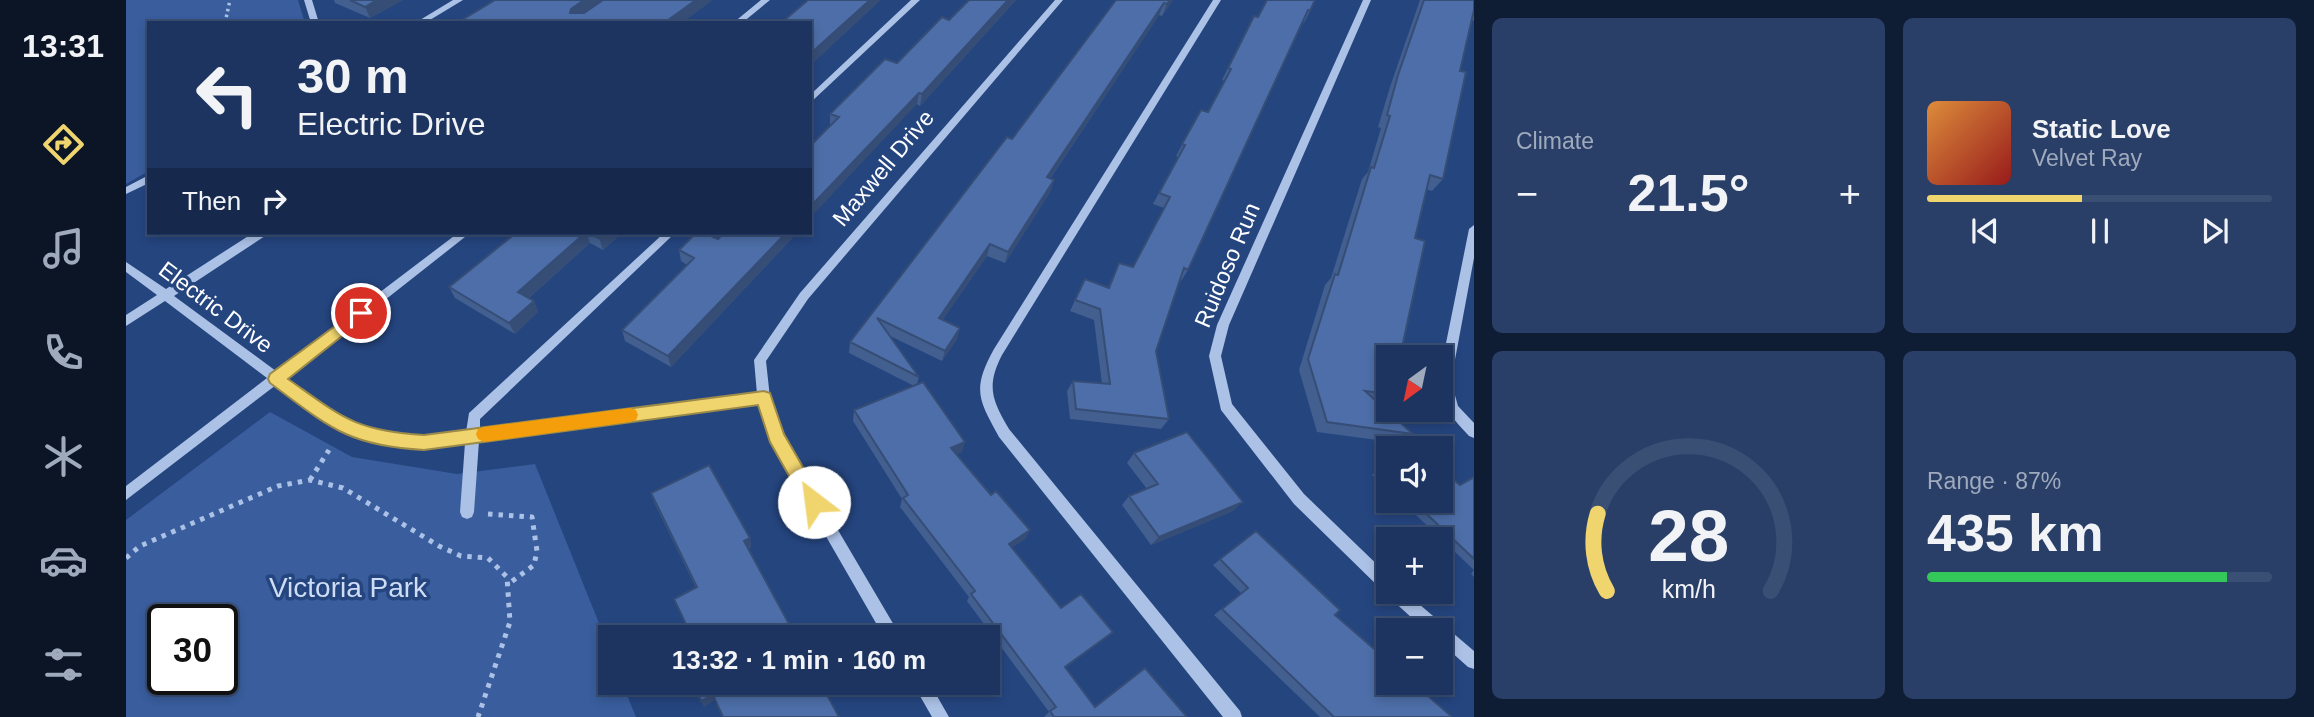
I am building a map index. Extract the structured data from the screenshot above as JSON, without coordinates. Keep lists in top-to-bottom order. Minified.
{"streets":{"street":["Maxwell Drive","Ruidoso Run","Electric Drive"]},"crossings":[["Maxwell Drive","Electric Drive"]],"parks":["Victoria Park"],"north":"bottom left","page":{"tabs":"13:31","tile":["Climate",["Range · 87%","435 km"]],"turn":["30 m","Electric Drive"],"song":["Static Love","Velvet Ray"],"heat":["−","21.5°","+"],"then":"Then","map_buttons":["+","−"],"limit":"30","trip":"13:32 · 1 min · 160 m","gauge":["28","km/h"]}}
